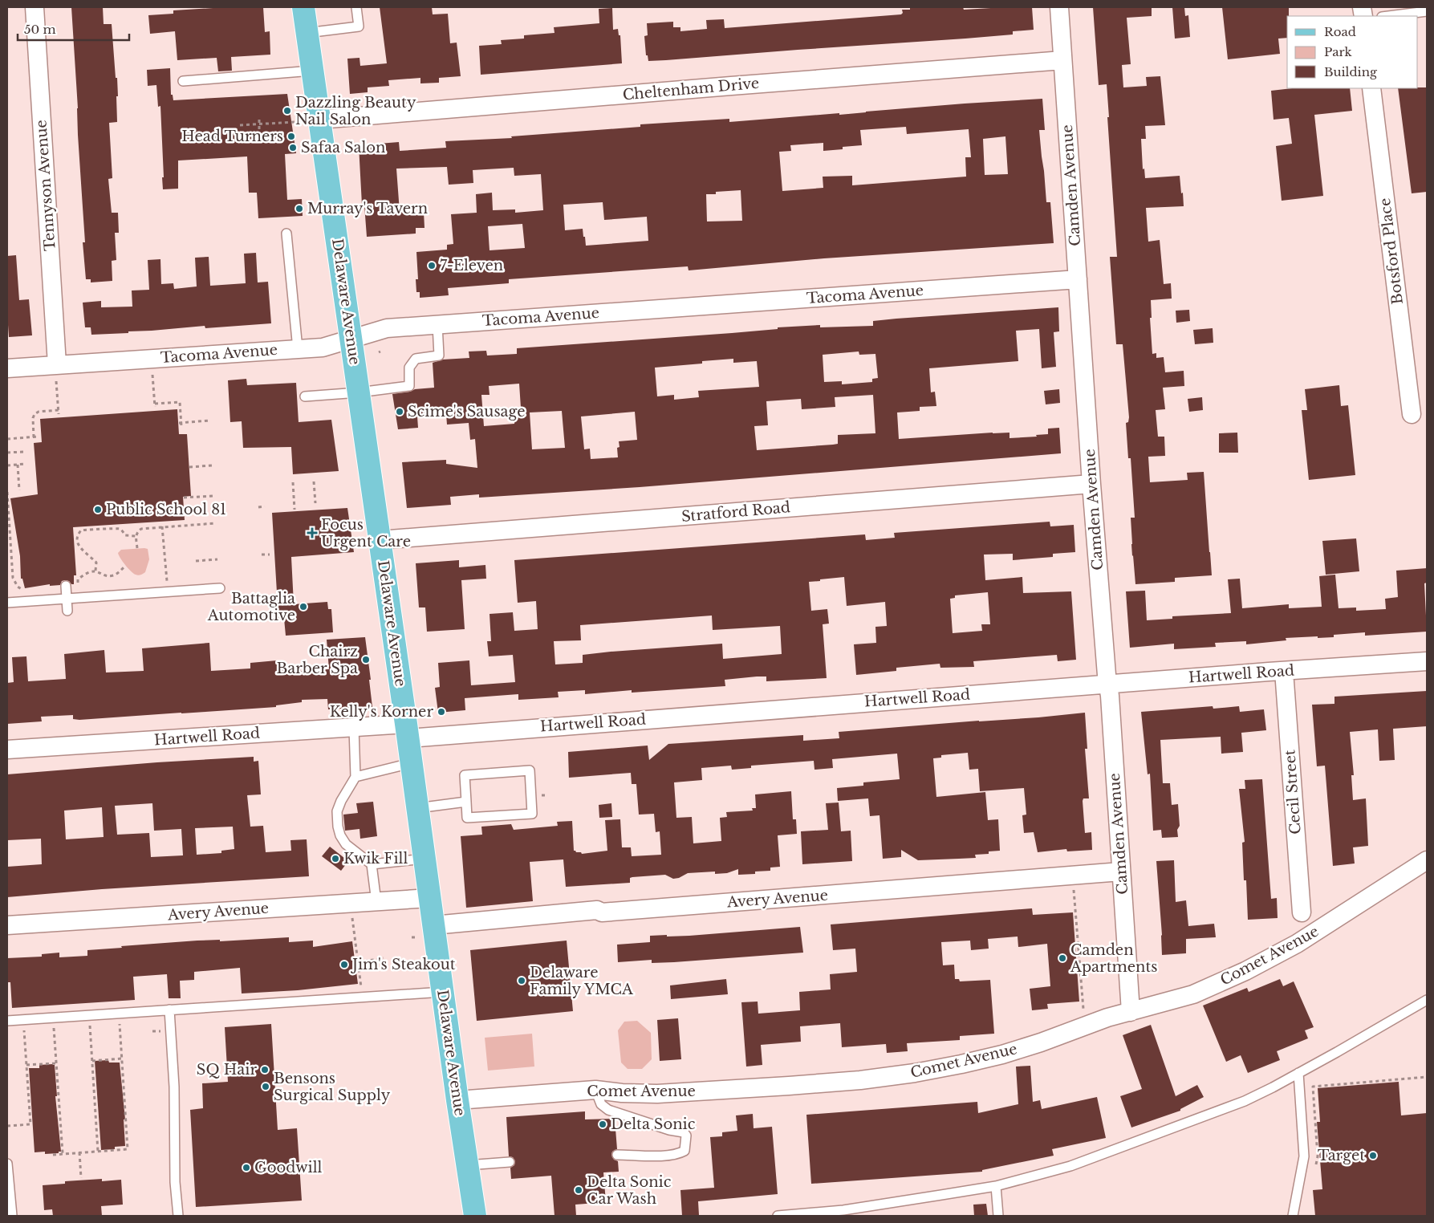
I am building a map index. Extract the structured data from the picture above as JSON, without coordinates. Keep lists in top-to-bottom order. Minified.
{"streets":{"main road":["Delaware Avenue"],"street":["Cheltenham Drive","Tennyson Avenue","Camden Avenue","Botsford Place","Tacoma Avenue","Stratford Road","Hartwell Road","Cecil Street","Avery Avenue","Comet Avenue"]},"crossings":[["Cheltenham Drive","Camden Avenue"],["Cheltenham Drive","Delaware Avenue"],["Tennyson Avenue","Tacoma Avenue"],["Camden Avenue","Tacoma Avenue"],["Camden Avenue","Stratford Road"],["Camden Avenue","Hartwell Road"],["Camden Avenue","Avery Avenue"],["Camden Avenue","Comet Avenue"],["Tacoma Avenue","Delaware Avenue"],["Delaware Avenue","Stratford Road"],["Delaware Avenue","Hartwell Road"],["Delaware Avenue","Avery Avenue"],["Delaware Avenue","Comet Avenue"],["Hartwell Road","Cecil Street"]],"places":{"other":["Dazzling Beauty Nail Salon","Head Turners","Safaa Salon","Murray's Tavern","7-Eleven","Scime's Sausage","Public School 81","Battaglia Automotive","Chairz Barber Spa","Kelly's Korner","Kwik Fill","Camden Apartments","Jim's Steakout","Delaware Family YMCA","SQ Hair","Bensons Surgical Supply","Delta Sonic","Target","Goodwill","Delta Sonic Car Wash"],"health":["Focus Urgent Care"]},"legend":["Road","Park","Building"],"scale_bar":"50 m"}
